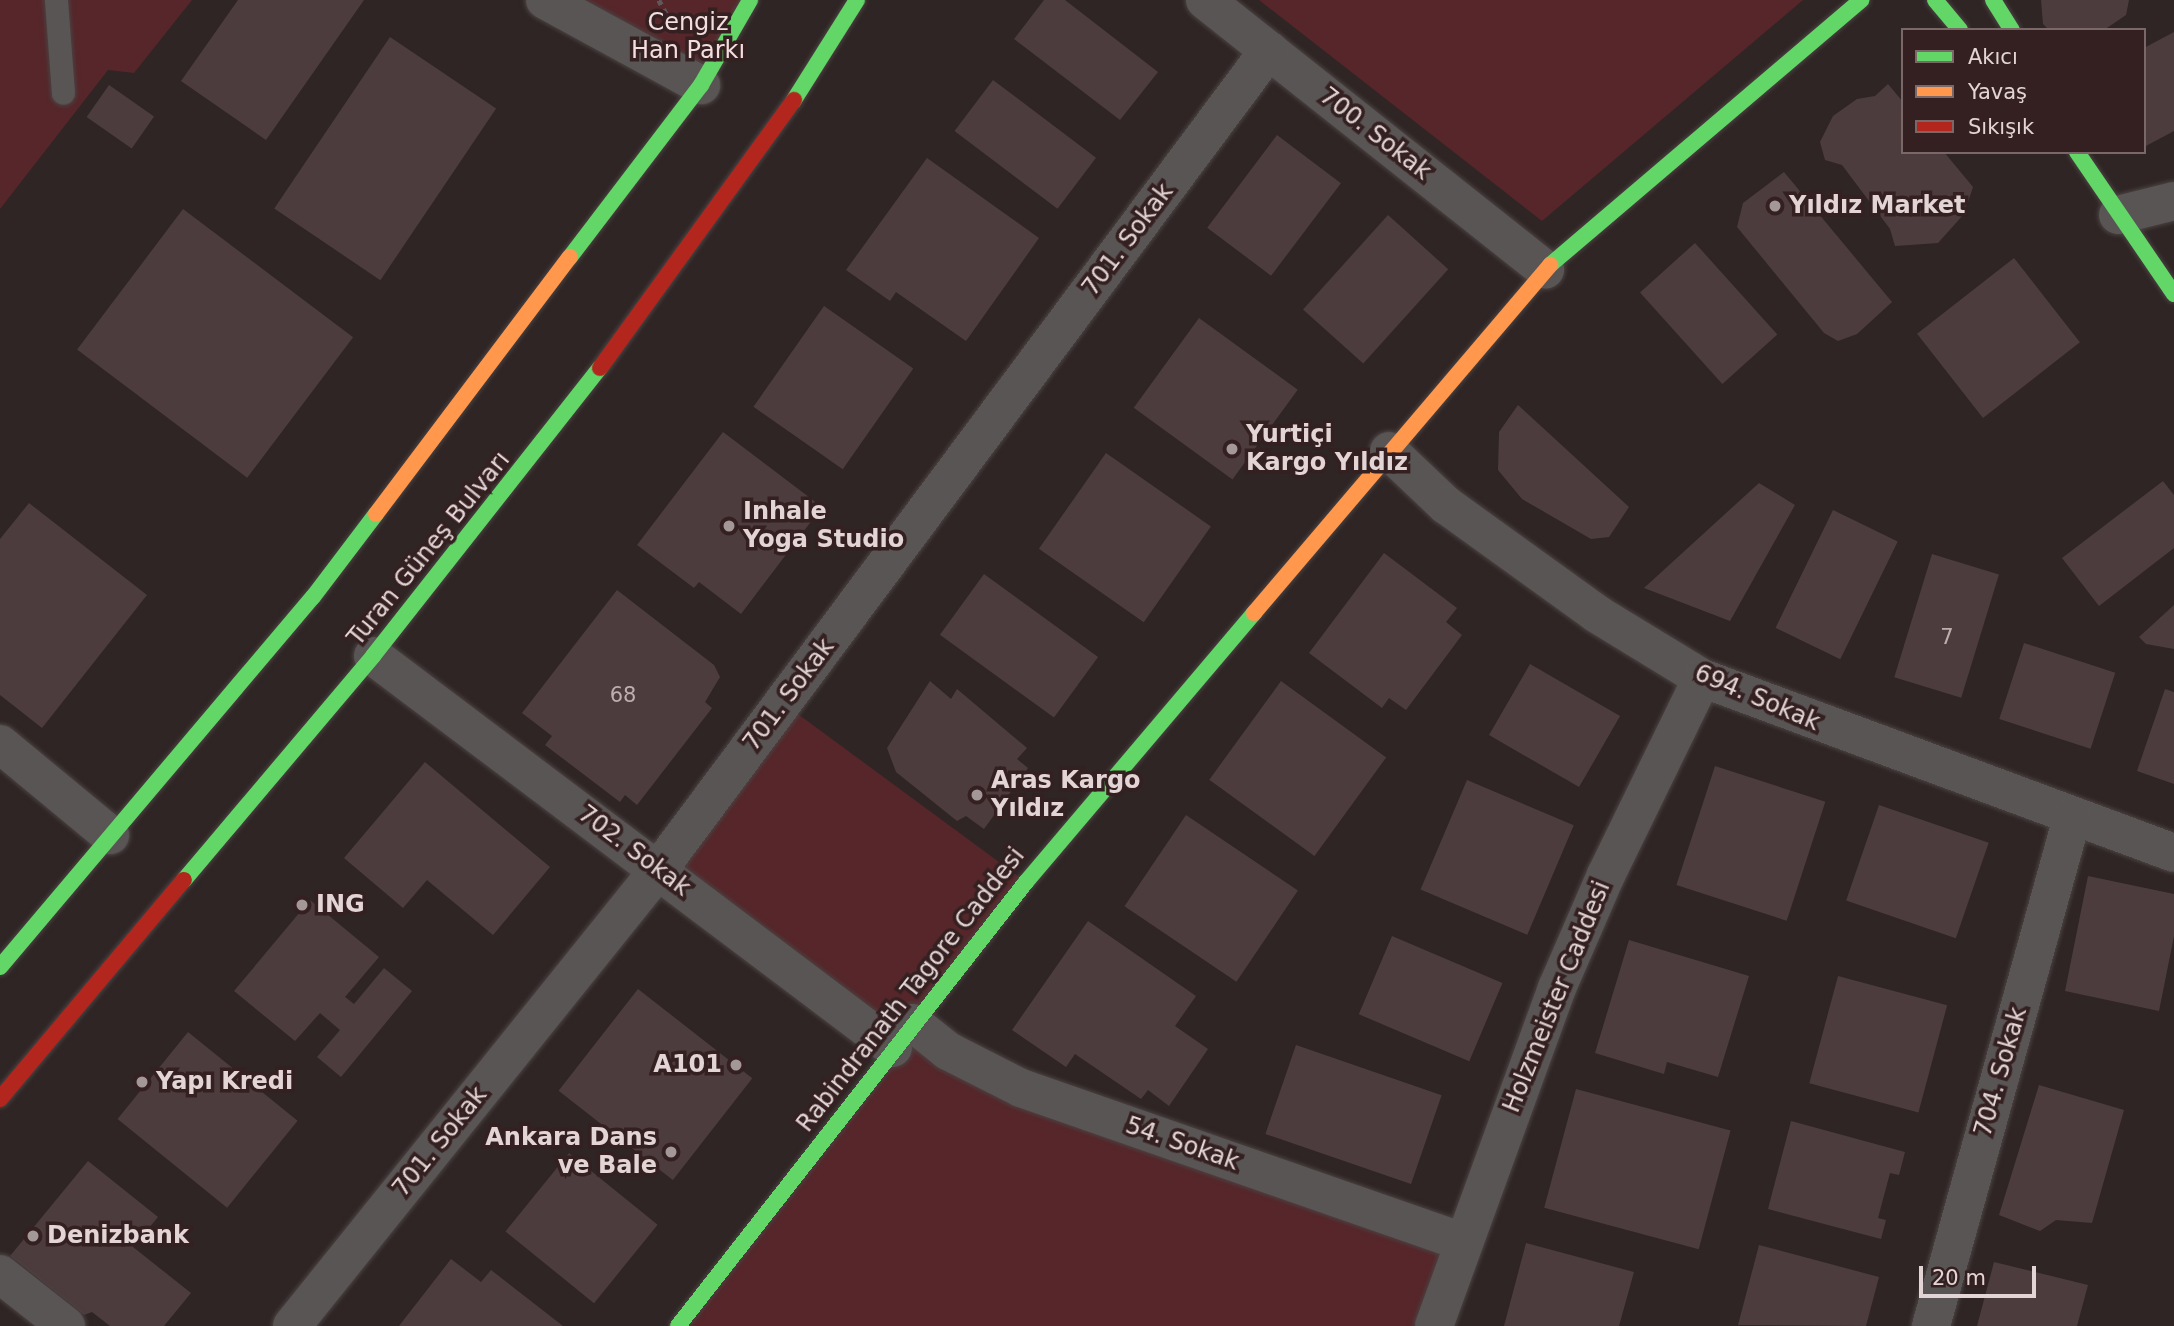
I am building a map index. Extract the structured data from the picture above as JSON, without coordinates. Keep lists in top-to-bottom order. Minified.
{"streets":{"main road":["Turan Güneş Bulvarı","Rabindranath Tagore Caddesi"],"street":["700. Sokak","701. Sokak","694. Sokak","702. Sokak","Holzmeister Caddesi","704. Sokak","54. Sokak"]},"crossings":[["700. Sokak","701. Sokak"],["700. Sokak","Rabindranath Tagore Caddesi"],["701. Sokak","702. Sokak"],["Turan Güneş Bulvarı","702. Sokak"],["694. Sokak","Rabindranath Tagore Caddesi"],["694. Sokak","Holzmeister Caddesi"],["694. Sokak","704. Sokak"],["702. Sokak","Rabindranath Tagore Caddesi"],["702. Sokak","54. Sokak"],["Rabindranath Tagore Caddesi","54. Sokak"],["Holzmeister Caddesi","54. Sokak"]],"parks":["Cengiz Han Parkı"],"places":["Yıldız Market","Yurtiçi Kargo Yıldız","Inhale Yoga Studio","Aras Kargo Yıldız","ING","A101","Yapı Kredi","Ankara Dans ve Bale","Denizbank"],"house_numbers":["7","68"],"legend":["Akıcı","Yavaş","Sıkışık"],"scale_bar":"20 m"}
